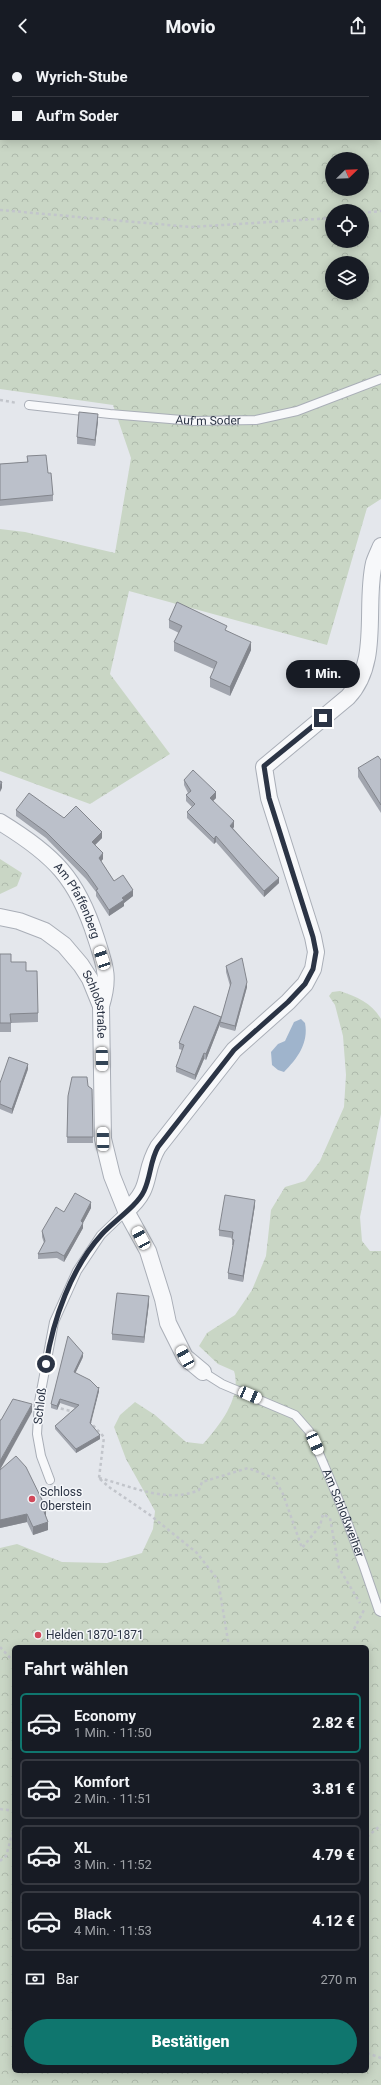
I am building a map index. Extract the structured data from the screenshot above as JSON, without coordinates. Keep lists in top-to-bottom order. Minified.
{"streets":{"street":["Am Pfaffenberg","Schloßstraße","Am Schloßweiher"],"lane":["Auf'm Soder","Schloß"]},"crossings":[["Am Pfaffenberg","Schloßstraße"],["Schloßstraße","Schloß"],["Schloßstraße","Am Schloßweiher"],["Schloß","Am Schloßweiher"]],"places":["Schloss Oberstein","Helden 1870-1871"],"north":"top right","page":{"header":"Movio","banner":["Wyrich-Stube","Auf'm Soder"],"bubble":"1 Min.","heading":"Fahrt wählen","list":[{"name":"Economy","note":"1 Min. · 11:50","value":"2.82 €"},{"name":"Komfort","note":"2 Min. · 11:51","value":"3.81 €"},{"name":"XL","note":"3 Min. · 11:52","value":"4.79 €"},{"name":"Black","note":"4 Min. · 11:53","value":"4.12 €"}],"pay":["Bar","270 m"],"buttons":"Bestätigen"}}
